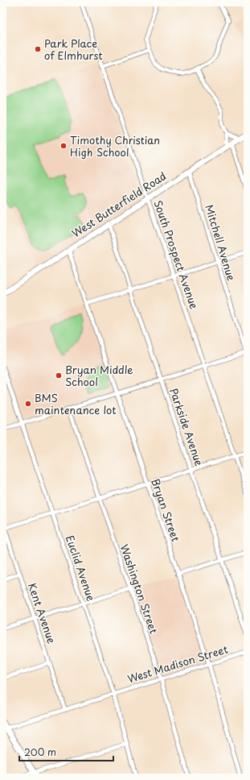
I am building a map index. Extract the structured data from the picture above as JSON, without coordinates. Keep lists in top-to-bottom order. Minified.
{"streets":{"main road":["West Butterfield Road"],"street":["Mitchell Avenue","South Prospect Avenue","Parkside Avenue","Bryan Street","Euclid Avenue","Washington Street","Kent Avenue","West Madison Street"]},"crossings":[["West Butterfield Road","Mitchell Avenue"],["West Butterfield Road","South Prospect Avenue"],["West Butterfield Road","Parkside Avenue"],["West Butterfield Road","Bryan Street"],["Bryan Street","West Madison Street"],["Euclid Avenue","West Madison Street"],["Washington Street","West Madison Street"],["Kent Avenue","West Madison Street"]],"places":["Park Place of Elmhurst","Timothy Christian High School","Bryan Middle School","BMS maintenance lot"],"scale_bar":"200 m"}
